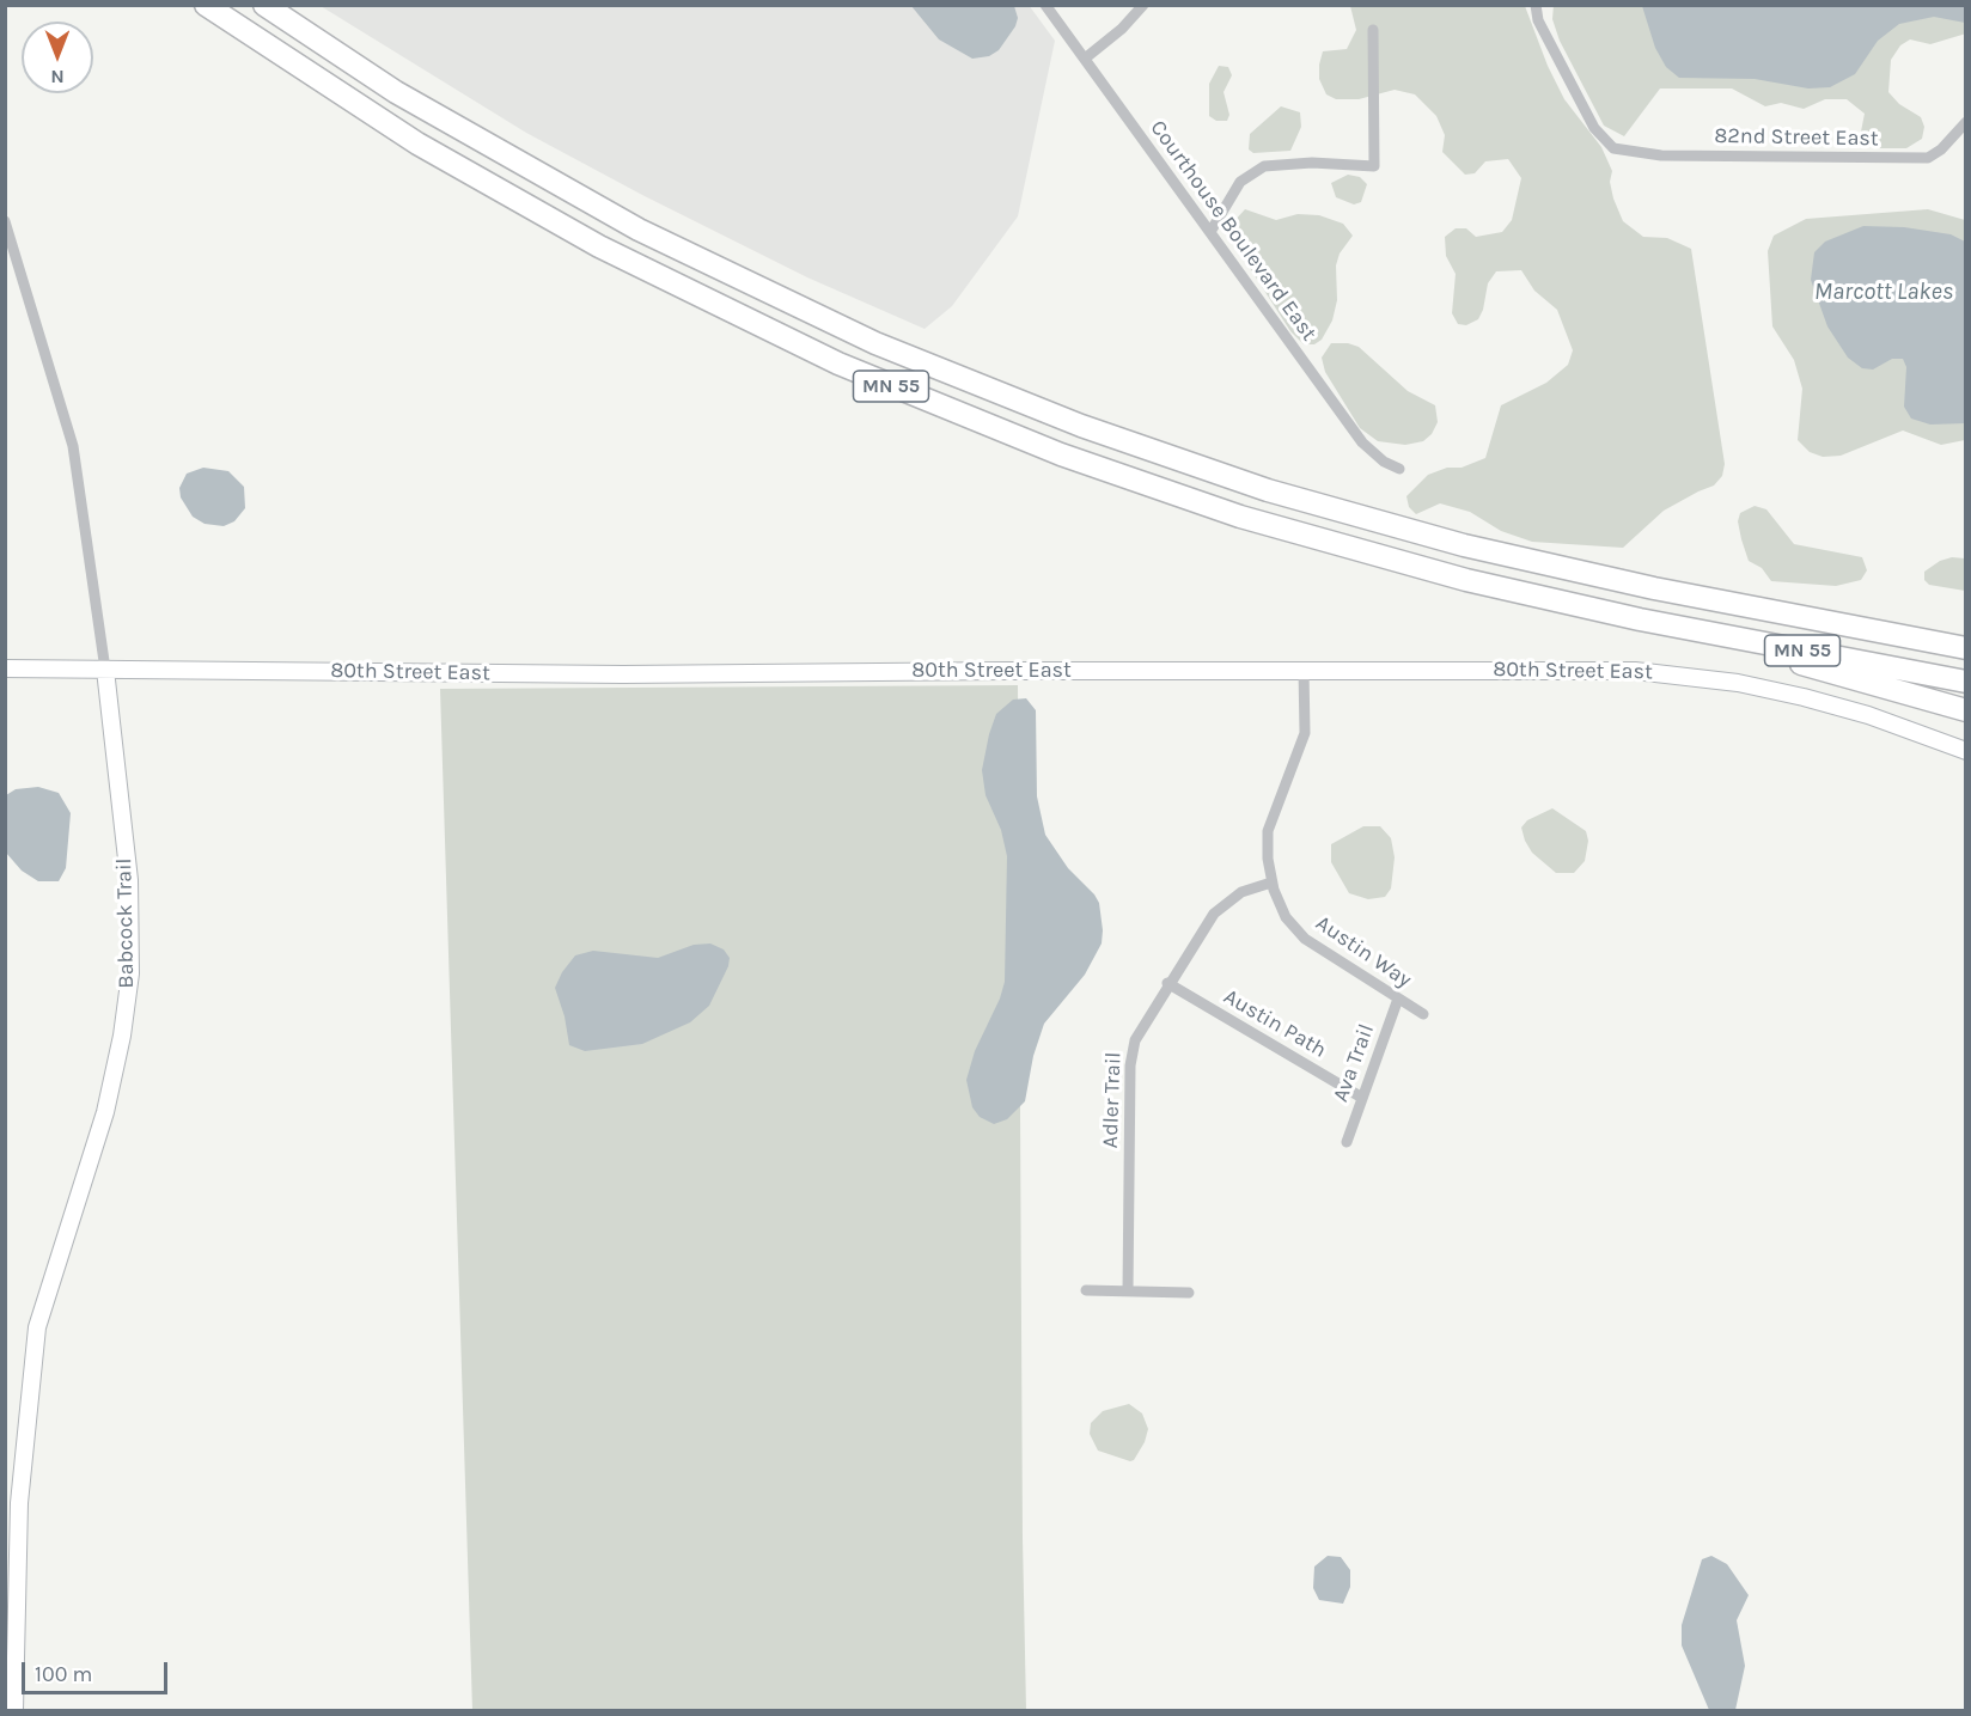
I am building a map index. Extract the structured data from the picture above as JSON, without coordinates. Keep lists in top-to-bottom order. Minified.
{"streets":{"highway":["MN 55"],"street":["82nd Street East","Courthouse Boulevard East","80th Street East","Babcock Trail","Austin Way","Austin Path","Ava Trail","Adler Trail"]},"crossings":[["80th Street East","Babcock Trail"],["80th Street East","Austin Way"],["Austin Way","Ava Trail"],["Austin Way","Adler Trail"],["Austin Path","Ava Trail"],["Austin Path","Adler Trail"]],"water":["Marcott Lakes"],"scale_bar":"100 m","north":"bottom"}
